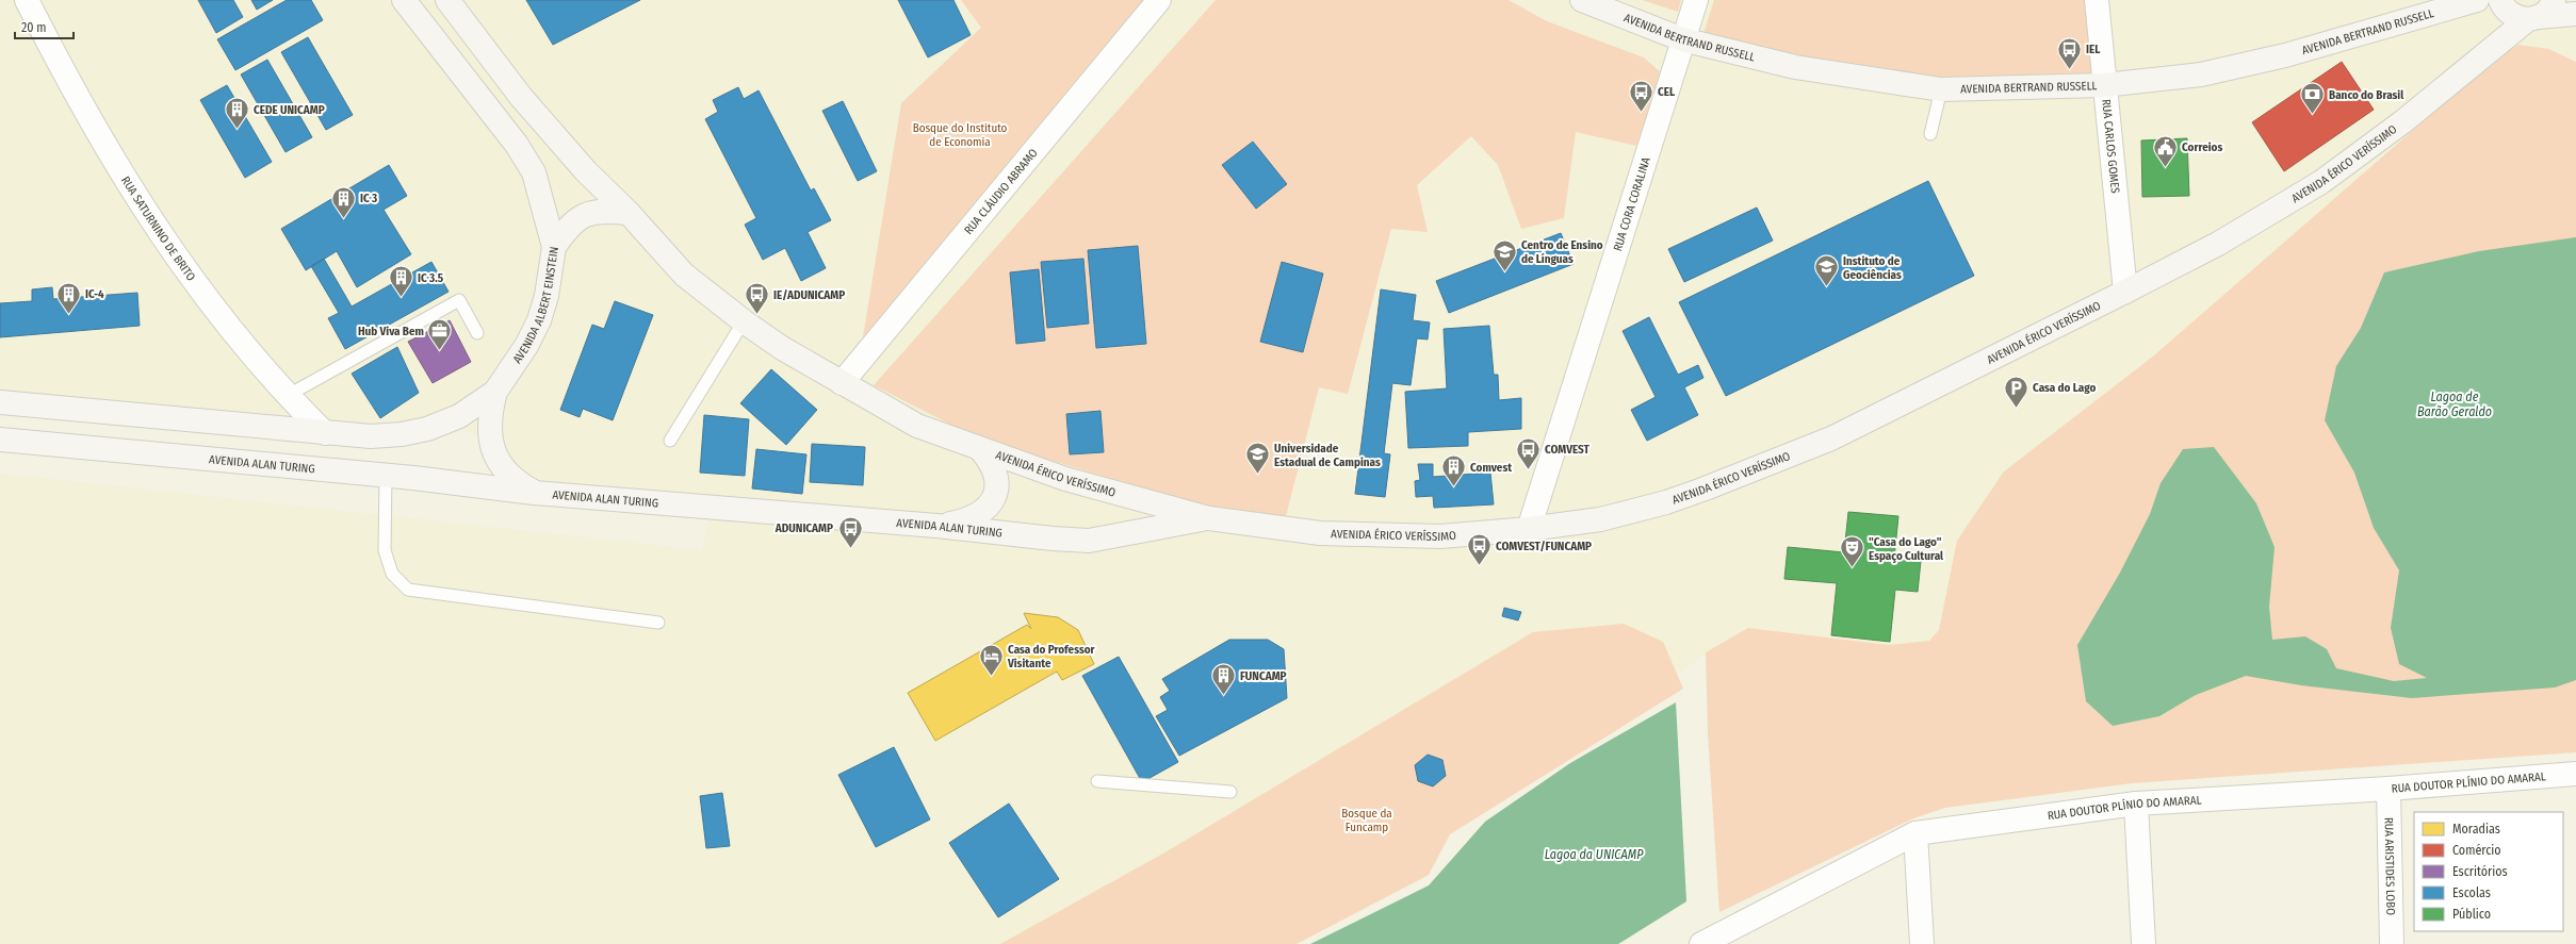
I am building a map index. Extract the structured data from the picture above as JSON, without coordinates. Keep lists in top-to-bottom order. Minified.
{"streets":{"street":["AVENIDA BERTRAND RUSSELL","RUA CARLOS GOMES","AVENIDA ÉRICO VERÍSSIMO","RUA CLÁUDIO ABRAMO","RUA CORA CORALINA","RUA SATURNINO DE BRITO","AVENIDA ALBERT EINSTEIN","AVENIDA ALAN TURING","RUA DOUTOR PLÍNIO DO AMARAL","RUA ARISTIDES LOBO"]},"crossings":[["AVENIDA BERTRAND RUSSELL","RUA CARLOS GOMES"],["AVENIDA BERTRAND RUSSELL","RUA CORA CORALINA"],["RUA CARLOS GOMES","AVENIDA ÉRICO VERÍSSIMO"],["AVENIDA ÉRICO VERÍSSIMO","RUA CLÁUDIO ABRAMO"],["AVENIDA ÉRICO VERÍSSIMO","RUA CORA CORALINA"],["AVENIDA ÉRICO VERÍSSIMO","AVENIDA ALAN TURING"],["RUA SATURNINO DE BRITO","AVENIDA ALBERT EINSTEIN"],["RUA DOUTOR PLÍNIO DO AMARAL","RUA ARISTIDES LOBO"]],"water":["Lagoa de Barão Geraldo","Lagoa da UNICAMP"],"parks":["Bosque do Instituto de Economia","Bosque da Funcamp"],"places":{"bus stop":["IEL","CEL","IE/ADUNICAMP","COMVEST","ADUNICAMP","COMVEST/FUNCAMP"],"bank":["Banco do Brasil"],"building":["CEDE UNICAMP","IC 3","IC 3.5","IC-4","Comvest","FUNCAMP"],"public building":["Correios"],"school or university":["Centro de Ensino de Línguas","Instituto de Geociências","Universidade Estadual de Campinas"],"office":["Hub Viva Bem"],"parking":["Casa do Lago"],"theatre":["\"Casa do Lago\" Espaço Cultural"],"hotel":["Casa do Professor Visitante"]},"legend":["Moradias","Comércio","Escritórios","Escolas","Público"],"scale_bar":"20 m"}
